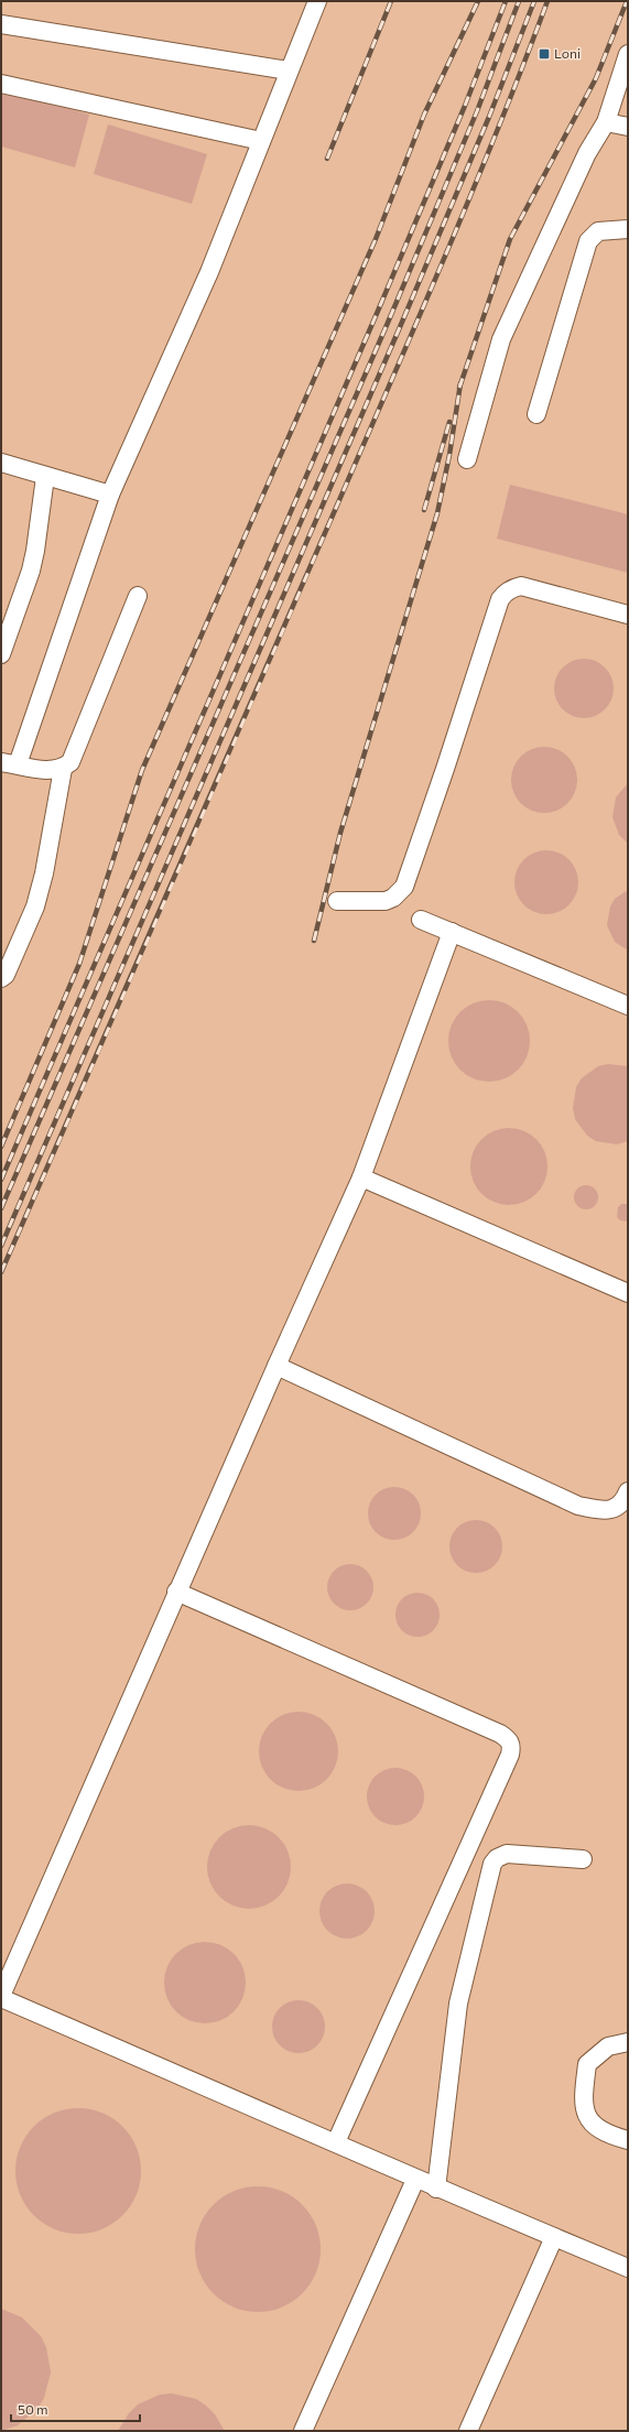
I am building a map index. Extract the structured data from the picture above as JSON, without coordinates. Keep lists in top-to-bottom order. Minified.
{"places":{"transit":["Loni"]},"scale_bar":"50 m"}
